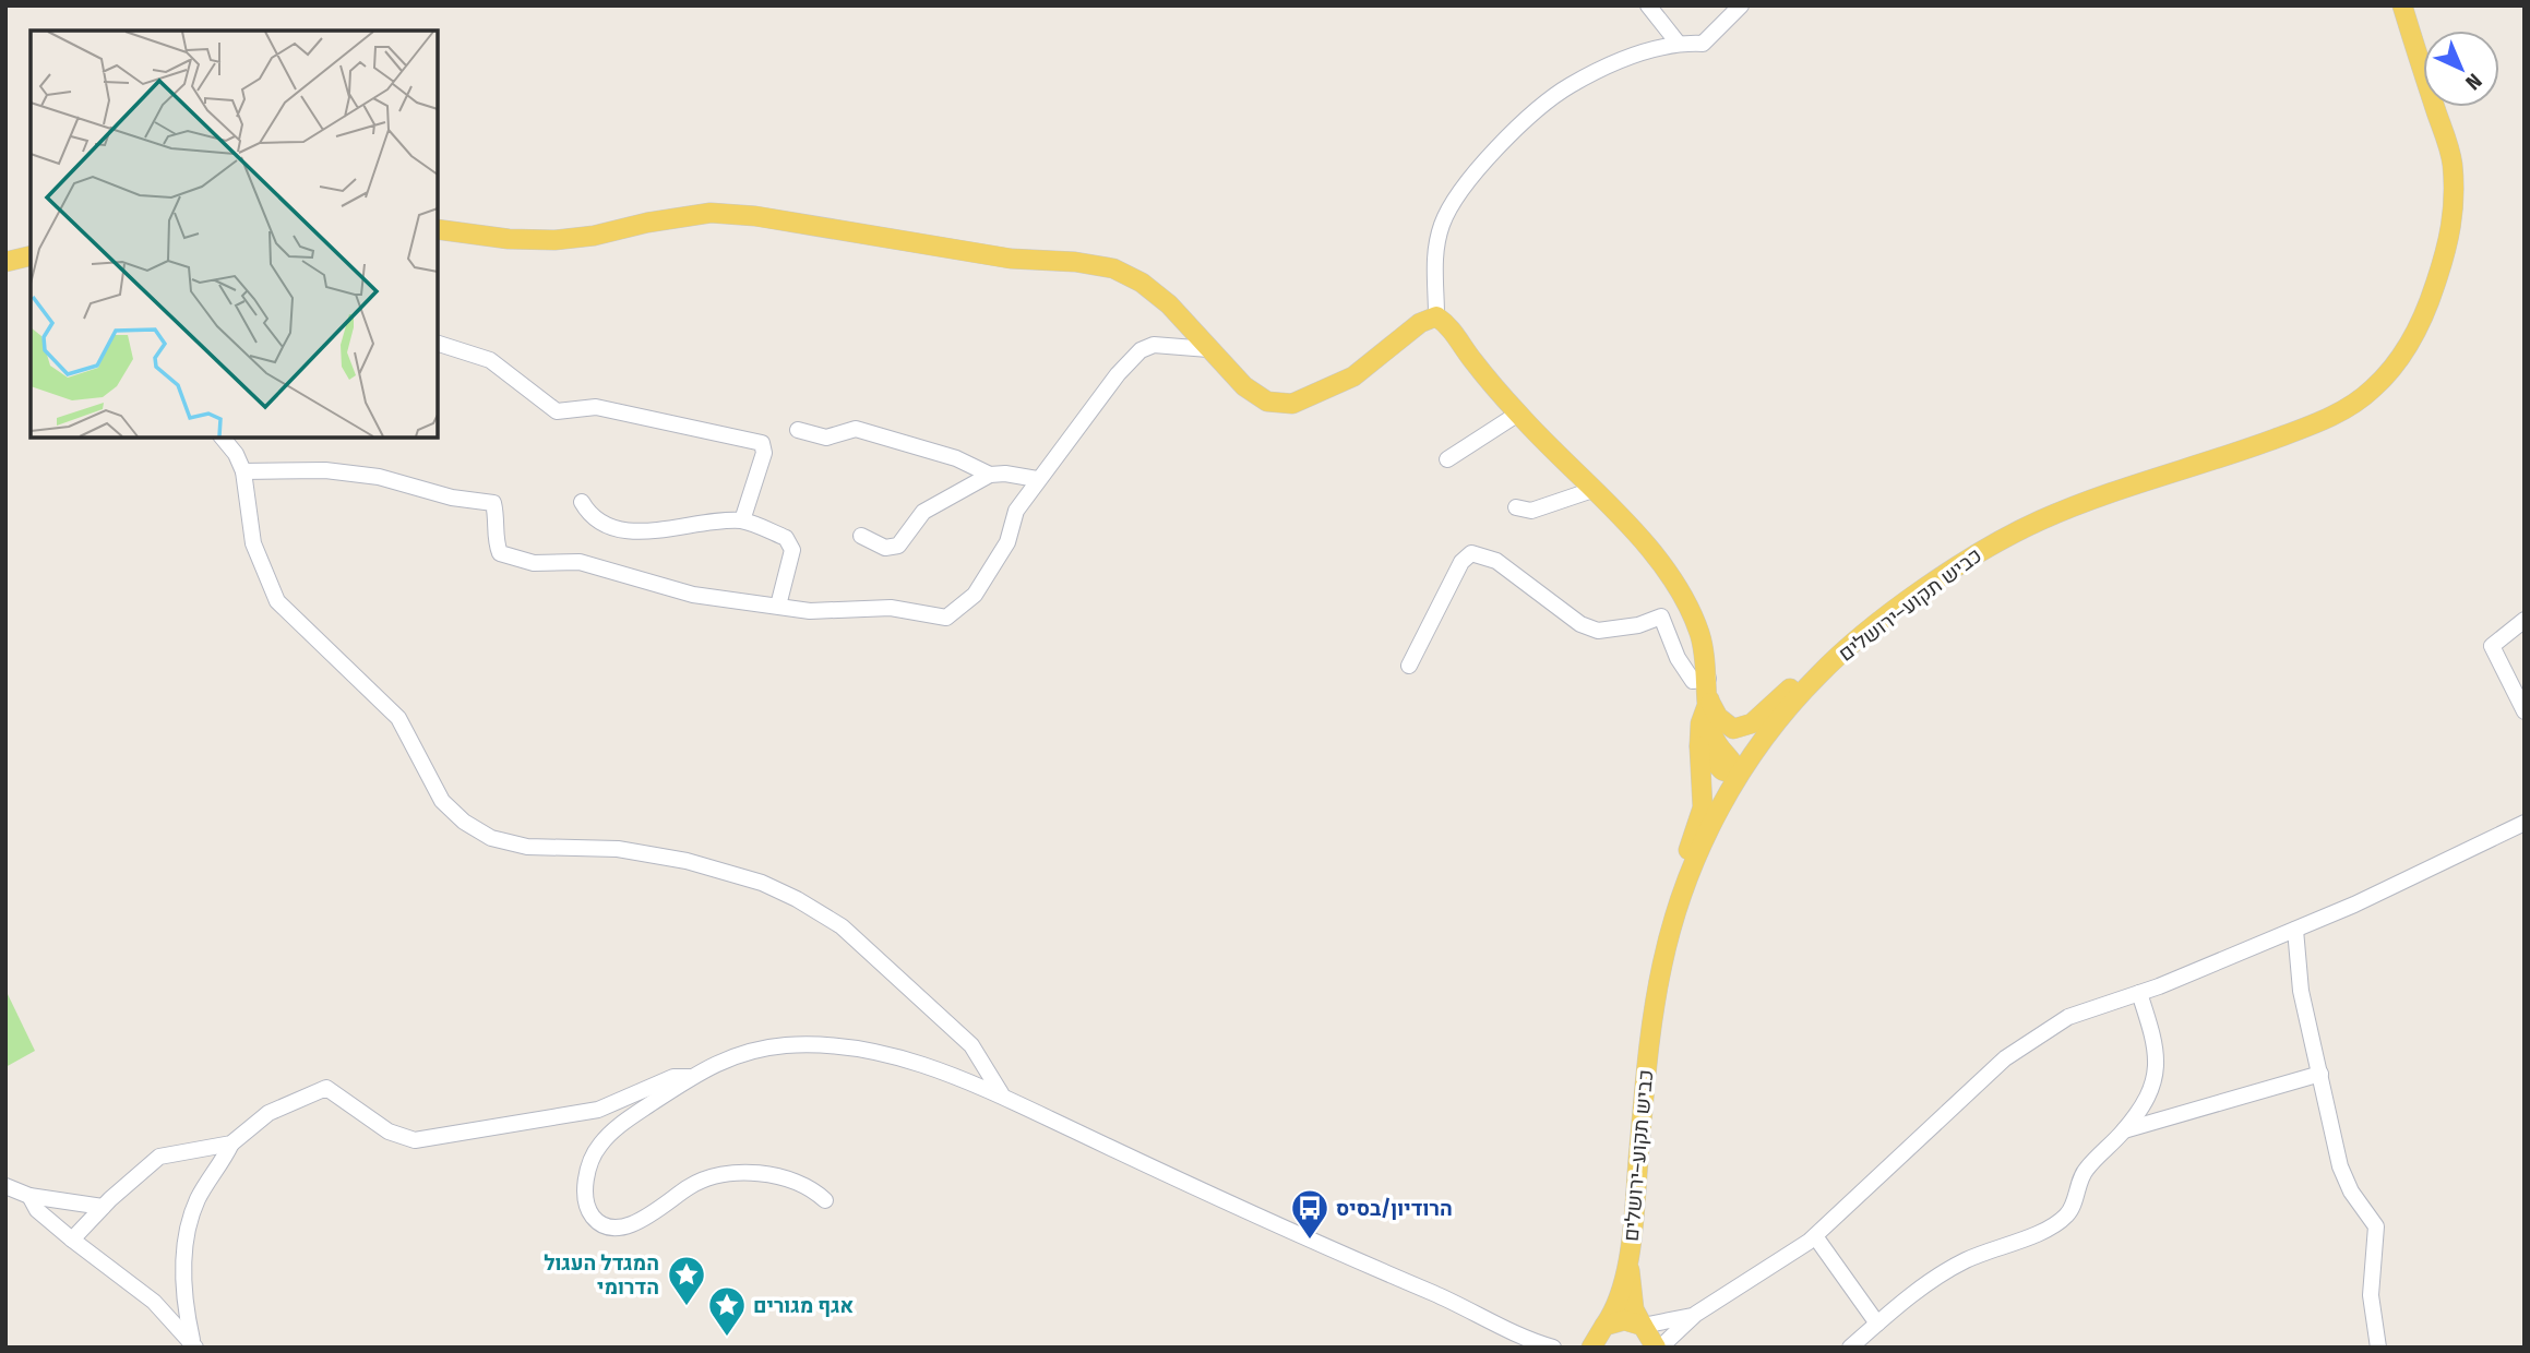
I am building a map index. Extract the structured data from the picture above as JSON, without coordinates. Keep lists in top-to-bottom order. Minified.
{"streets":{"main road":["כביש תקוע–ירושלים"]},"places":{"bus stop":["הרודיון/בסיס"],"place":["המגדל העגול הדרומי","אגף מגורים"]},"north":"bottom right"}
